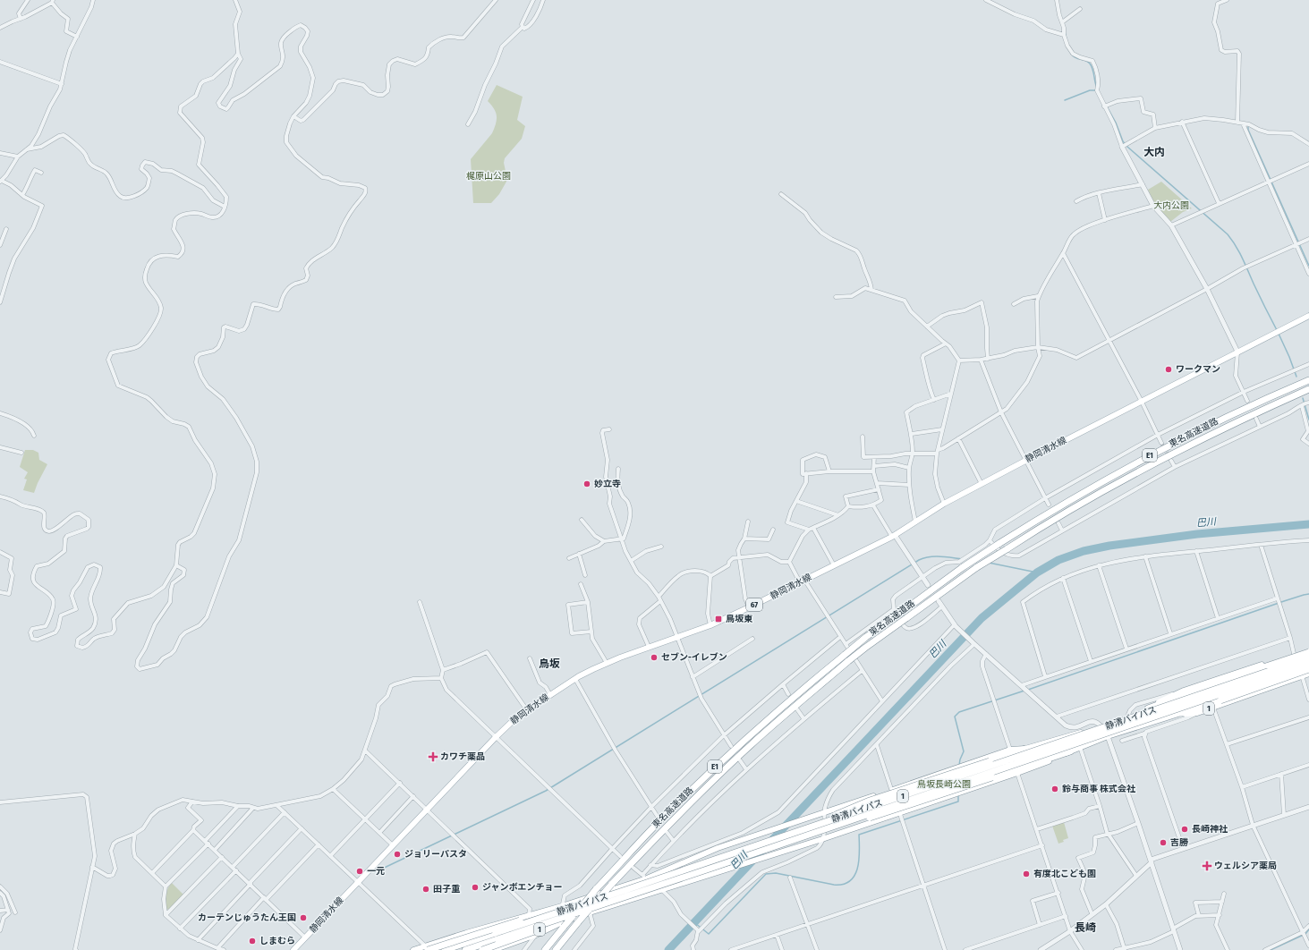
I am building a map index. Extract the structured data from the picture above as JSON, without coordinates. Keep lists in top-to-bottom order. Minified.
{"streets":{"highway":["東名高速道路","E1","1","静清バイパス"],"main road":["静岡清水線","67"]},"crossings":[["東名高速道路","1"],["1","静清バイパス"]],"districts":["大内","鳥坂","長崎"],"water":["巴川"],"parks":["梶原山公園","大内公園","鳥坂長崎公園"],"places":{"other":["ワークマン","妙立寺","セブン-イレブン","鈴与商事 株式会社","長崎神社","吉勝","ジョリーパスタ","一元","有度北こども園","ジャンボエンチョー","田子重","カーテンじゅうたん王国","しまむら"],"transit":["鳥坂東"],"health":["カワチ薬品","ウェルシア薬局"]}}
